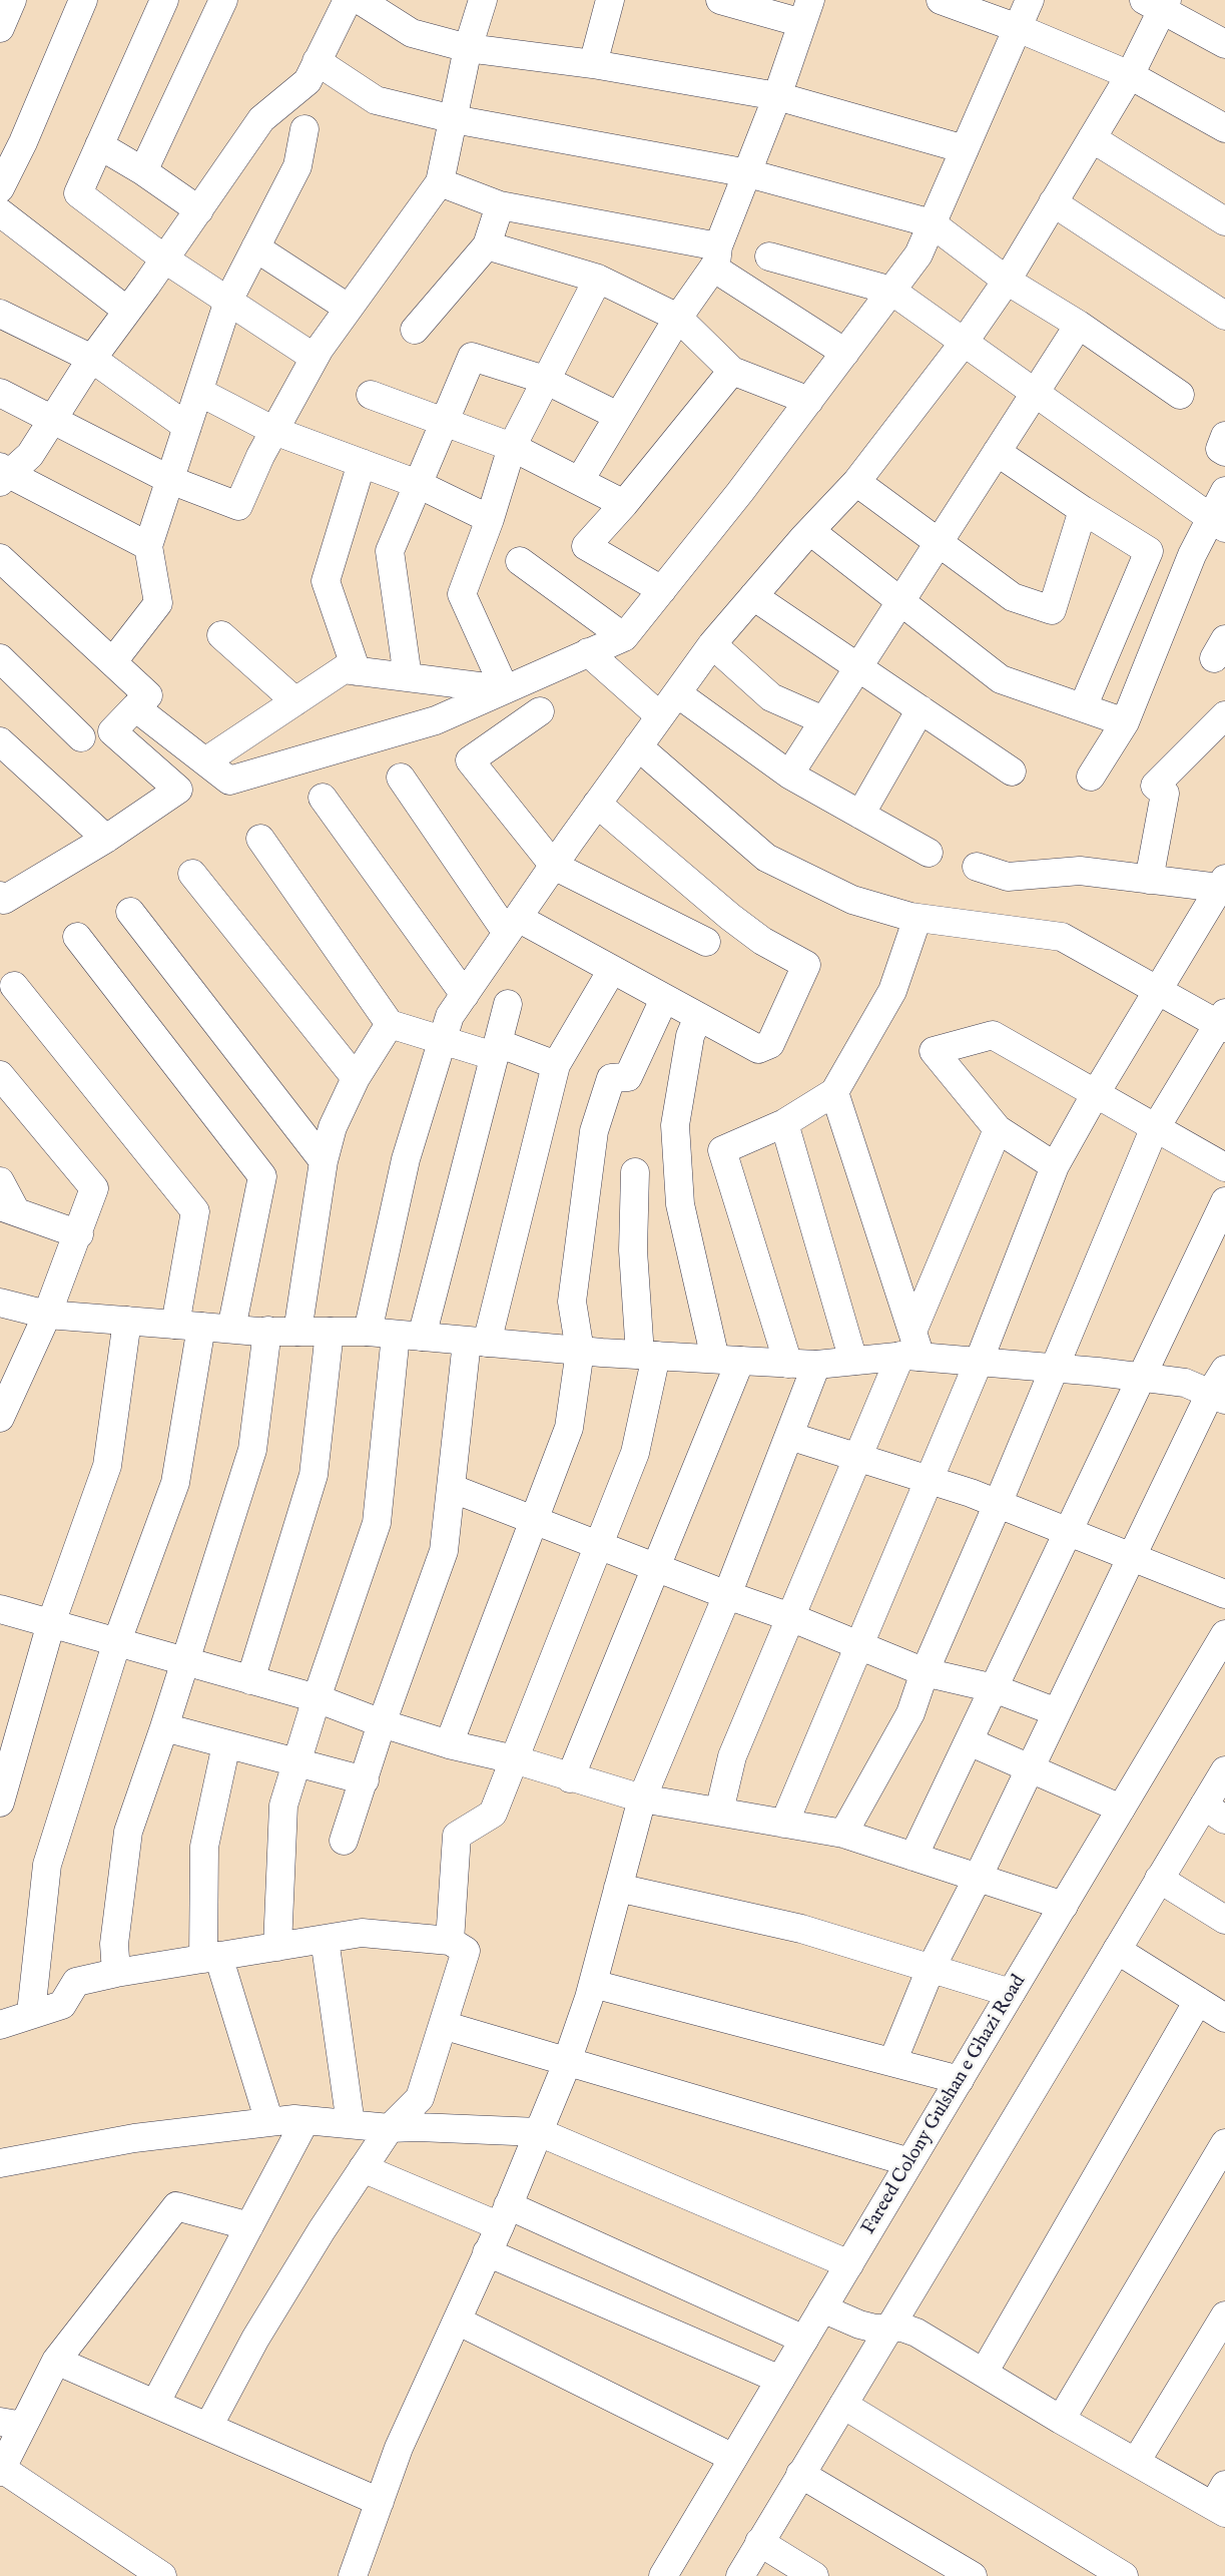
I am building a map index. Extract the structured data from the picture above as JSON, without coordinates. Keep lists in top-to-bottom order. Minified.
{"streets":{"street":["Fareed Colony Gulshan e Ghazi Road"]}}
